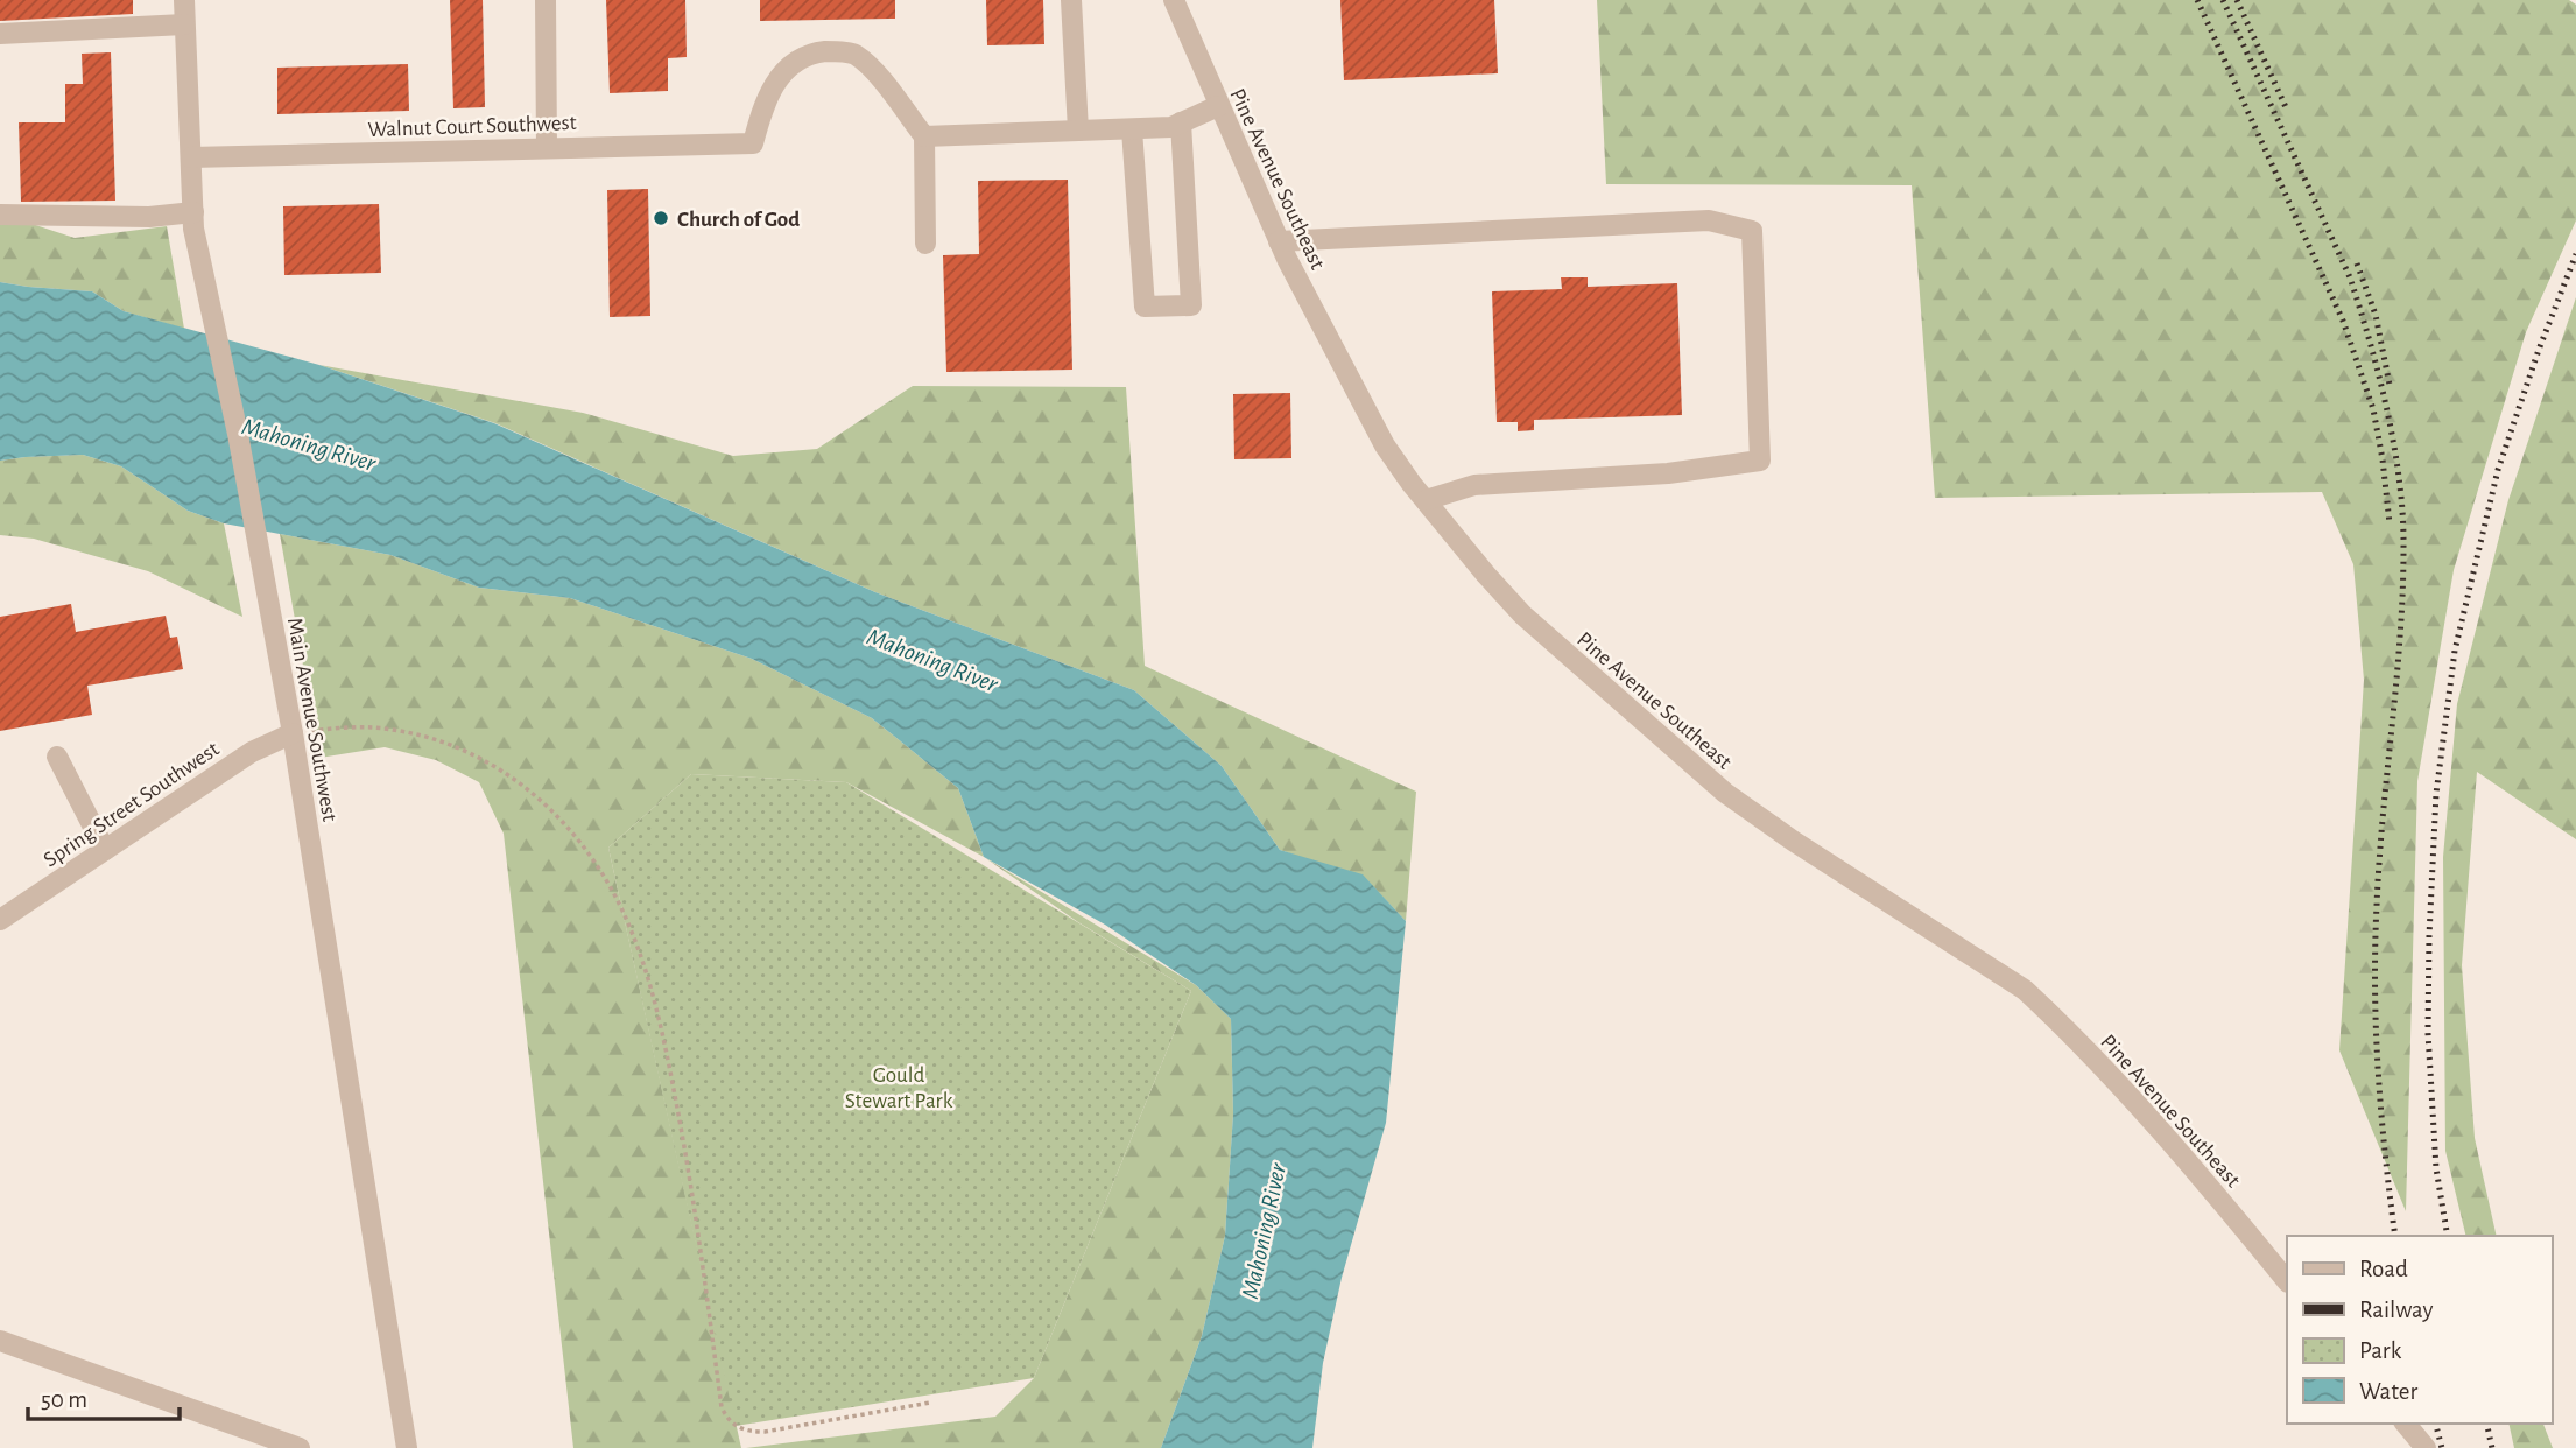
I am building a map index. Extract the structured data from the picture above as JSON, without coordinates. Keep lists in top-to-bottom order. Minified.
{"streets":{"street":["Walnut Court Southwest","Pine Avenue Southeast","Main Avenue Southwest","Spring Street Southwest"]},"crossings":[["Walnut Court Southwest","Main Avenue Southwest"],["Main Avenue Southwest","Spring Street Southwest"]],"water":["Mahoning River"],"parks":["Gould Stewart Park"],"places":["Church of God"],"legend":["Road","Railway","Park","Water"],"scale_bar":"50 m"}
